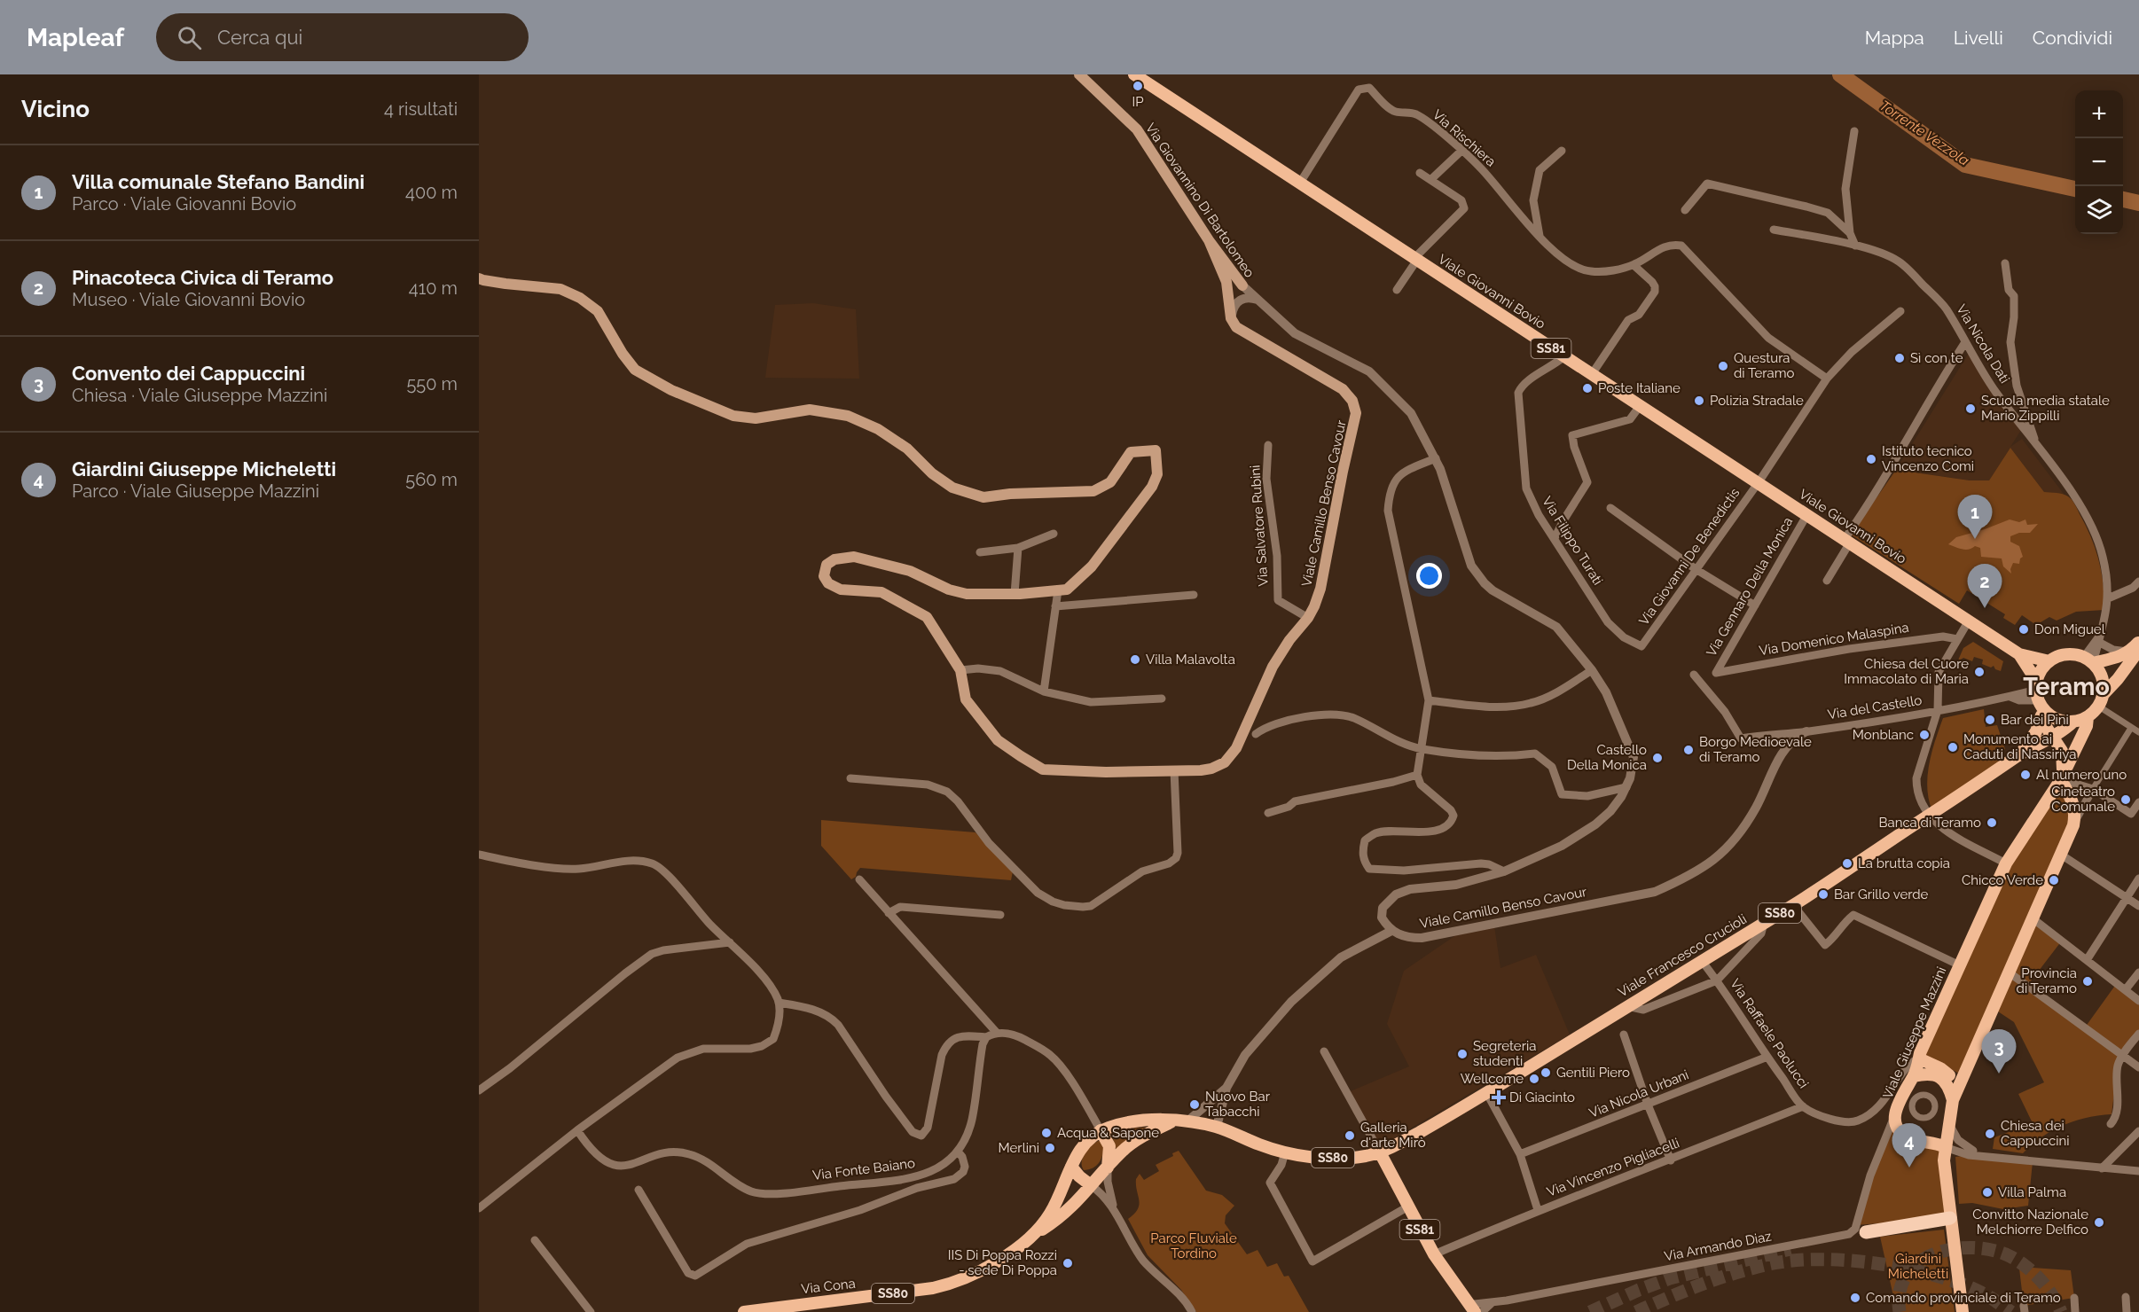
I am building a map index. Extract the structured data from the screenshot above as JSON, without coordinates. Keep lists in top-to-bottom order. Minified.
{"streets":{"main road":["Via Giovannino Di Bartolomeo","Viale Giovanni Bovio","SS81","Viale Camillo Benso Cavour","SS80","Viale Francesco Crucioli","Viale Giuseppe Mazzini","Via Cona"],"street":["Via Rischiera","Via Nicola Dati","Via Salvatore Rubini","Via Filippo Turati","Via Giovanni De Benedictis","Via Gennaro Della Monica","Via Domenico Malaspina","Via del Castello","Via Raffaele Paolucci","Via Nicola Urbani","Via Vincenzo Pigliacelli","Via Fonte Baiano","Via Armando Diaz"]},"crossings":[["Via Rischiera","Viale Giovanni Bovio"],["Via Rischiera","Via Giovanni De Benedictis"],["Viale Giovanni Bovio","SS81"],["Viale Giovanni Bovio","Via Filippo Turati"],["Viale Giovanni Bovio","Via Giovanni De Benedictis"],["Viale Giovanni Bovio","Via Gennaro Della Monica"],["Via Nicola Dati","SS81"],["Via Nicola Dati","Via del Castello"],["Via Nicola Dati","Viale Francesco Crucioli"],["Via Nicola Dati","Viale Giuseppe Mazzini"],["SS81","Via del Castello"],["SS81","SS80"],["SS81","Viale Francesco Crucioli"],["SS81","Viale Giuseppe Mazzini"],["SS81","Via Vincenzo Pigliacelli"],["SS81","Via Armando Diaz"],["Viale Camillo Benso Cavour","Via Salvatore Rubini"],["Viale Camillo Benso Cavour","Via del Castello"],["Via Filippo Turati","Via Giovanni De Benedictis"],["Via Gennaro Della Monica","Via Domenico Malaspina"],["Via del Castello","Viale Francesco Crucioli"],["Via del Castello","Viale Giuseppe Mazzini"],["SS80","Viale Francesco Crucioli"],["SS80","Via Cona"],["Viale Francesco Crucioli","Viale Giuseppe Mazzini"],["Viale Francesco Crucioli","Via Raffaele Paolucci"],["Viale Giuseppe Mazzini","Via Raffaele Paolucci"],["Viale Giuseppe Mazzini","Via Armando Diaz"],["Via Raffaele Paolucci","Via Nicola Urbani"],["Via Raffaele Paolucci","Via Vincenzo Pigliacelli"]],"districts":["Teramo"],"water":["Torrente Vezzola"],"parks":["Parco Fluviale Tordino","Giardini Micheletti"],"places":{"other":["IP","Sì con te","Questura di Teramo","Poste Italiane","Polizia Stradale","Scuola media statale Mario Zippilli","Istituto tecnico Vincenzo Comi","Don Miguel","Villa Malavolta","Chiesa del Cuore Immacolato di Maria","Bar dei Pini","Monblanc","Monumento ai Caduti di Nassiriya","Borgo Medioevale di Teramo","Castello Della Monica","Al numero uno","Cineteatro Comunale","Banca di Teramo","La brutta copia","Chicco Verde","Bar Grillo verde","Provincia di Teramo","Segreteria studenti","Gentili Piero","Wellcome","Nuovo Bar Tabacchi","Acqua & Sapone","Chiesa dei Cappuccini","Galleria d'arte Mirò","Merlini","Villa Palma","Convitto Nazionale Melchiorre Delfico","IIS Di Poppa Rozzi - sede Di Poppa","Comando provinciale di Teramo"],"health":["Di Giacinto"]},"page":{"header":"Mapleaf","search":"Cerca qui","nav":["Mappa","Livelli","Condividi"],"heading":["Vicino","4 risultati"],"map_buttons":["+","−"],"list":[{"mark":"1","name":"Villa comunale Stefano Bandini","note":"Parco · Viale Giovanni Bovio","value":"400 m"},{"mark":"2","name":"Pinacoteca Civica di Teramo","note":"Museo · Viale Giovanni Bovio","value":"410 m"},{"mark":"3","name":"Convento dei Cappuccini","note":"Chiesa · Viale Giuseppe Mazzini","value":"550 m"},{"mark":"4","name":"Giardini Giuseppe Micheletti","note":"Parco · Viale Giuseppe Mazzini","value":"560 m"}],"pins":["1","2","3","4"]}}
